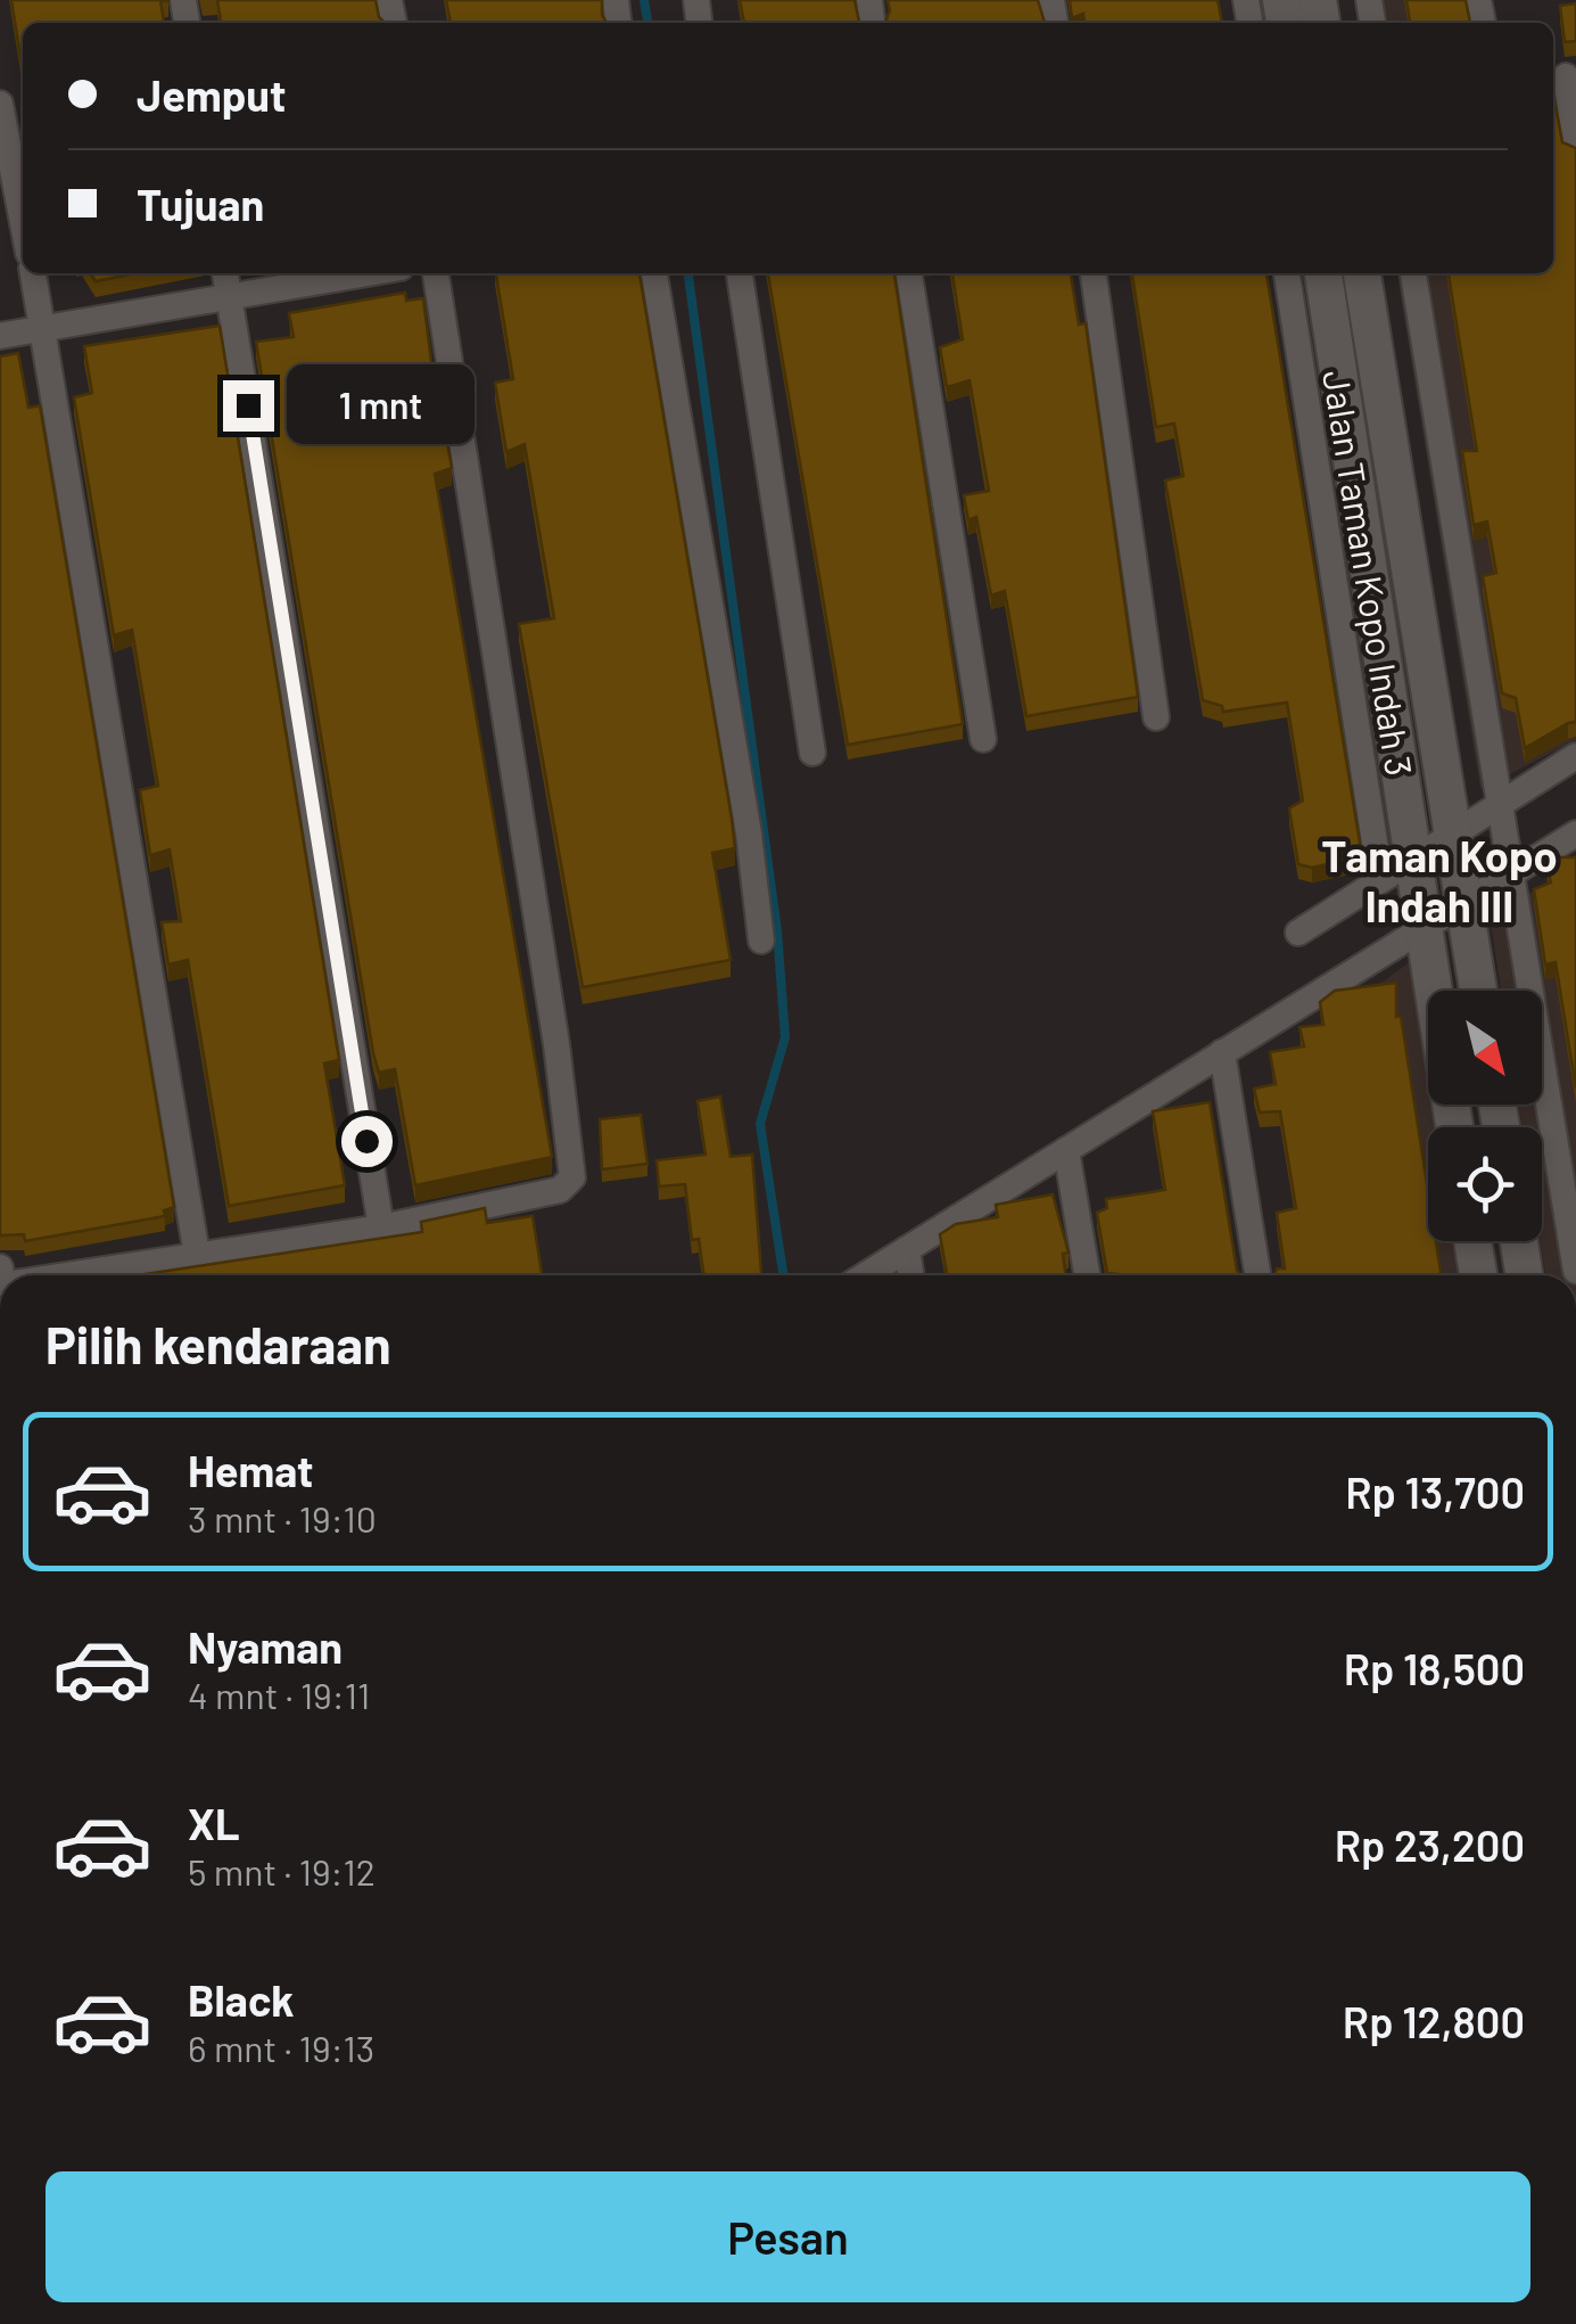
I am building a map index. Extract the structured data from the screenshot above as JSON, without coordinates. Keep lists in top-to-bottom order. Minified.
{"streets":{"main road":["Jalan Taman Kopo Indah 3"]},"districts":["Taman Kopo Indah III"],"north":"bottom right","page":{"banner":["Jemput","Tujuan"],"bubble":"1 mnt","heading":"Pilih kendaraan","list":[{"name":"Hemat","note":"3 mnt · 19:10","value":"Rp 13,700"},{"name":"Nyaman","note":"4 mnt · 19:11","value":"Rp 18,500"},{"name":"XL","note":"5 mnt · 19:12","value":"Rp 23,200"},{"name":"Black","note":"6 mnt · 19:13","value":"Rp 12,800"}],"buttons":"Pesan"}}
